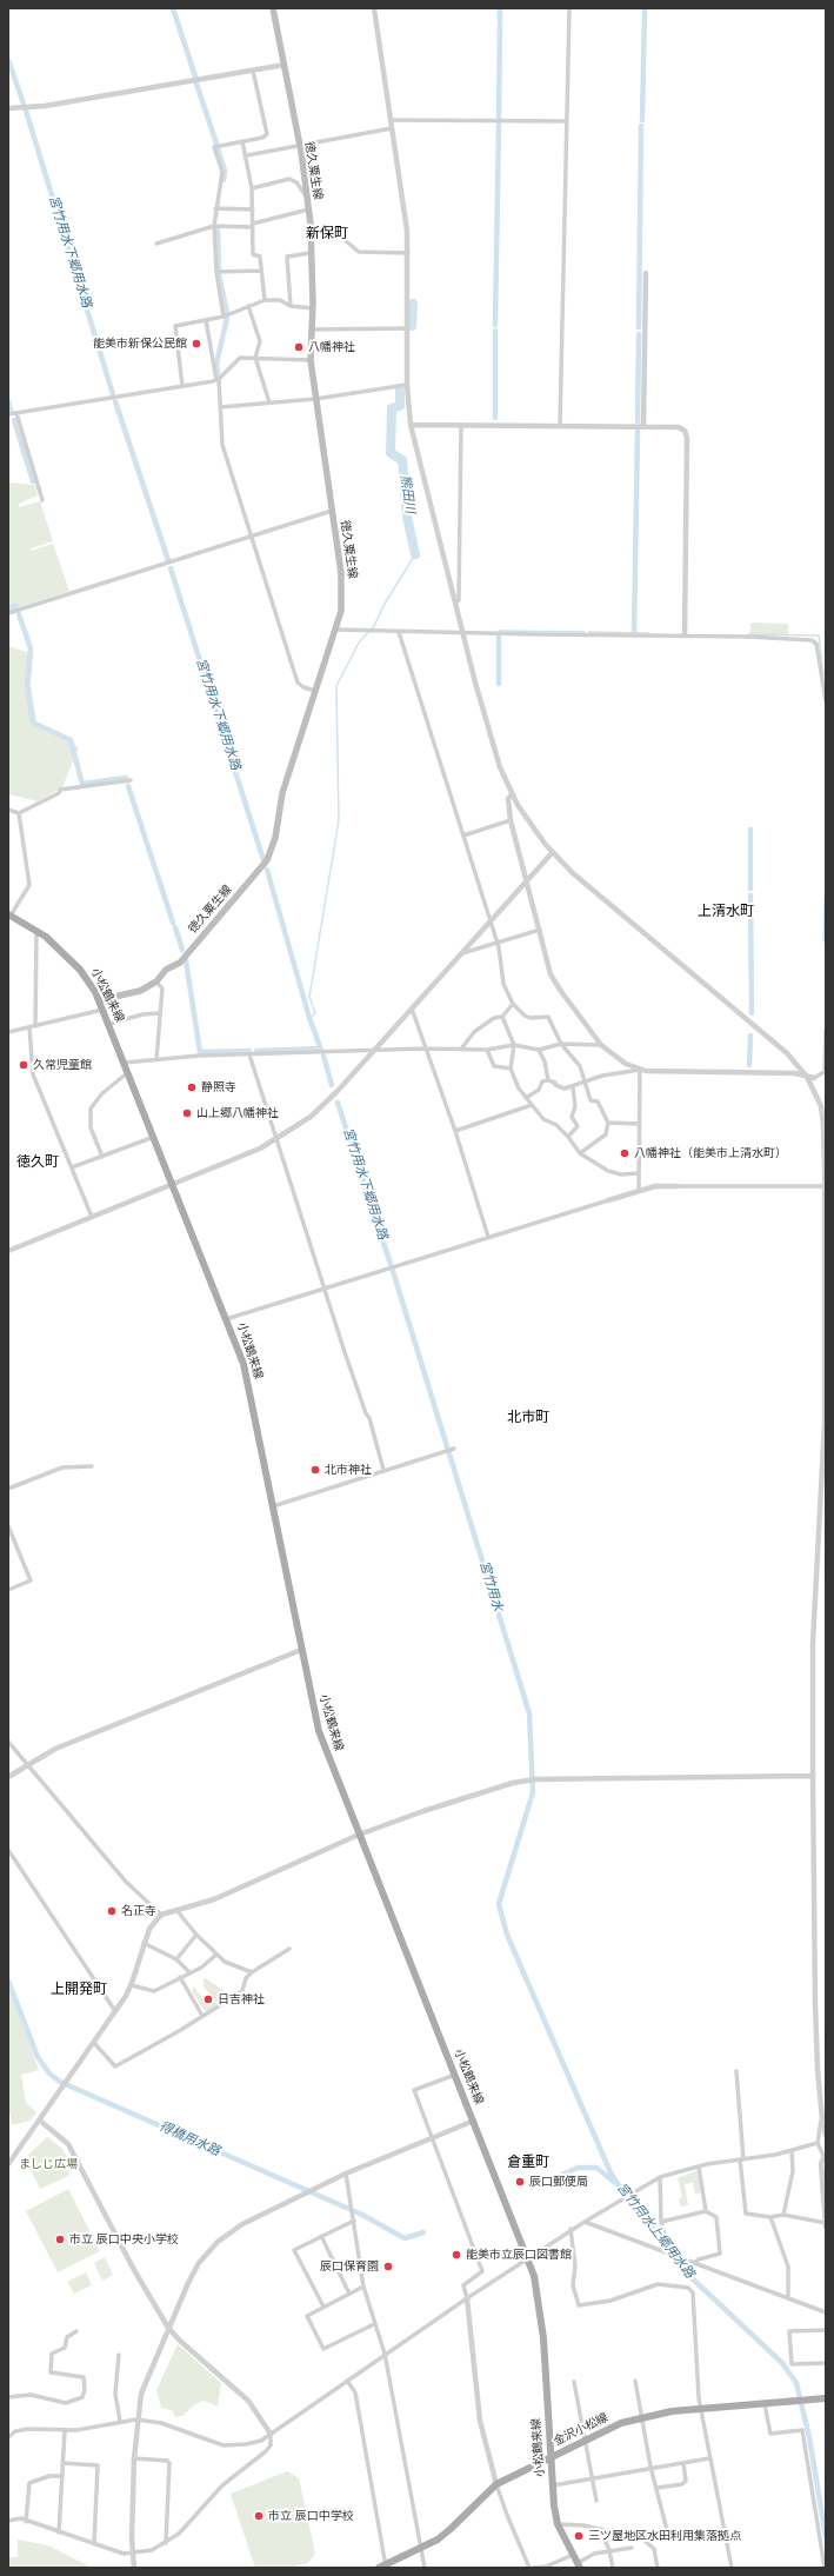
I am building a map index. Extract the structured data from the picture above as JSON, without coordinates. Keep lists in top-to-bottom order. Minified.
{"streets":{"main road":["徳久粟生線","小松鶴来線","金沢小松線"]},"crossings":[["徳久粟生線","小松鶴来線"],["小松鶴来線","金沢小松線"]],"districts":["新保町","上清水町","徳久町","北市町","上開発町","倉重町"],"water":["宮竹用水下郷用水路","熊田川","宮竹用水","得橋用水路","宮竹用水上郷用水路"],"parks":["ましじ広場"],"places":["能美市新保公民館","八幡神社","久常児童館","静照寺","山上郷八幡神社","八幡神社（能美市上清水町）","北市神社","名正寺","日吉神社","辰口郵便局","市立 辰口中央小学校","能美市立辰口図書館","辰口保育園","市立 辰口中学校","三ツ屋地区水田利用集落拠点"]}
